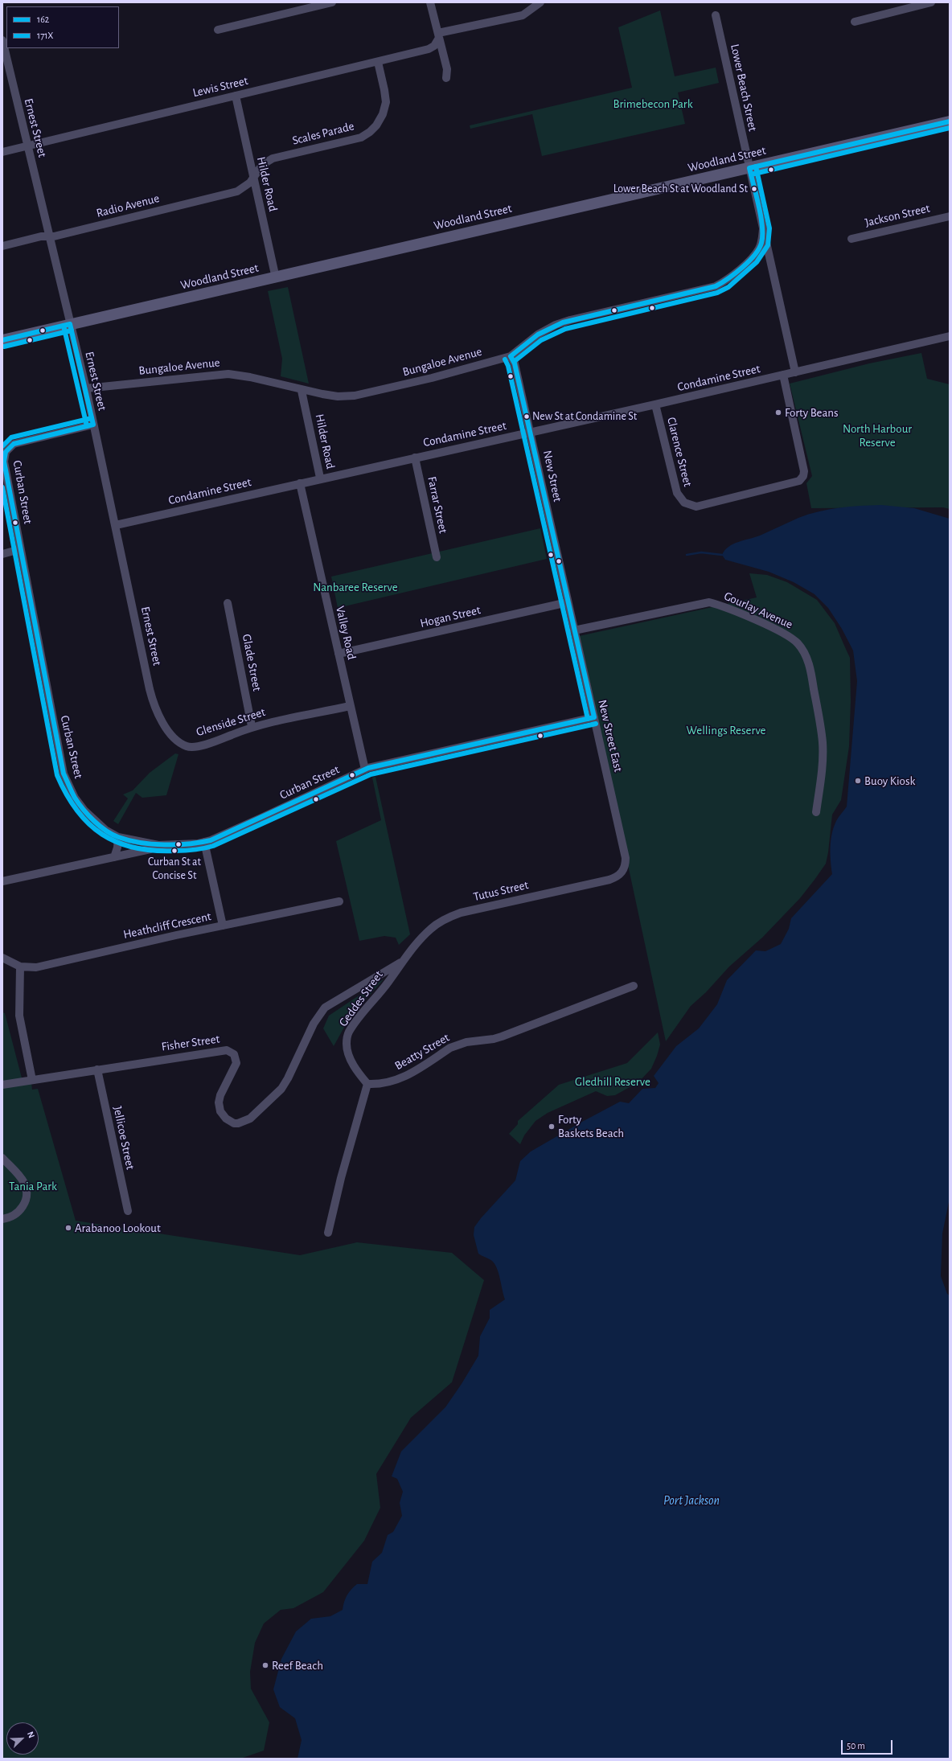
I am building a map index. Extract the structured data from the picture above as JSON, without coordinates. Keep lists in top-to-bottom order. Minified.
{"streets":{"street":["Lewis Street","Lower Beach Street","Ernest Street","Scales Parade","Woodland Street","Hilder Road","Radio Avenue","Jackson Street","Bungaloe Avenue","Condamine Street","Clarence Street","New Street","Curban Street","Farrar Street","Gourlay Avenue","Hogan Street","Valley Road","Glade Street","Glenside Street","New Street East","Tutus Street","Heathcliff Crescent","Geddes Street","Fisher Street","Beatty Street","Jellicoe Street"]},"crossings":[["Lewis Street","Ernest Street"],["Lewis Street","Scales Parade"],["Lewis Street","Hilder Road"],["Lower Beach Street","Woodland Street"],["Lower Beach Street","Bungaloe Avenue"],["Lower Beach Street","Condamine Street"],["Ernest Street","Woodland Street"],["Ernest Street","Radio Avenue"],["Ernest Street","Bungaloe Avenue"],["Ernest Street","Condamine Street"],["Ernest Street","Curban Street"],["Ernest Street","Glenside Street"],["Scales Parade","Hilder Road"],["Scales Parade","Radio Avenue"],["Woodland Street","Hilder Road"],["Hilder Road","Radio Avenue"],["Hilder Road","Bungaloe Avenue"],["Hilder Road","Condamine Street"],["Bungaloe Avenue","New Street"],["Condamine Street","Clarence Street"],["Condamine Street","New Street"],["Condamine Street","Farrar Street"],["Condamine Street","Valley Road"],["New Street","Hogan Street"],["New Street","New Street East"],["Curban Street","Valley Road"],["Curban Street","New Street East"],["Gourlay Avenue","New Street East"],["Hogan Street","Valley Road"],["Hogan Street","New Street East"],["Valley Road","Glenside Street"],["Glade Street","Glenside Street"],["New Street East","Tutus Street"],["Tutus Street","Geddes Street"],["Tutus Street","Fisher Street"],["Geddes Street","Fisher Street"],["Geddes Street","Beatty Street"],["Fisher Street","Jellicoe Street"]],"water":["Port Jackson"],"parks":["Brimebecon Park","North Harbour Reserve","Nanbaree Reserve","Wellings Reserve","Gledhill Reserve","Tania Park"],"places":["Lower Beach St at Woodland St","Forty Beans","New St at Condamine St","Buoy Kiosk","Curban St at Concise St","Forty Baskets Beach","Arabanoo Lookout","Reef Beach"],"lines":["transit line 162","transit line 171X"],"legend":["162","171X"],"scale_bar":"50 m","north":"top right"}
